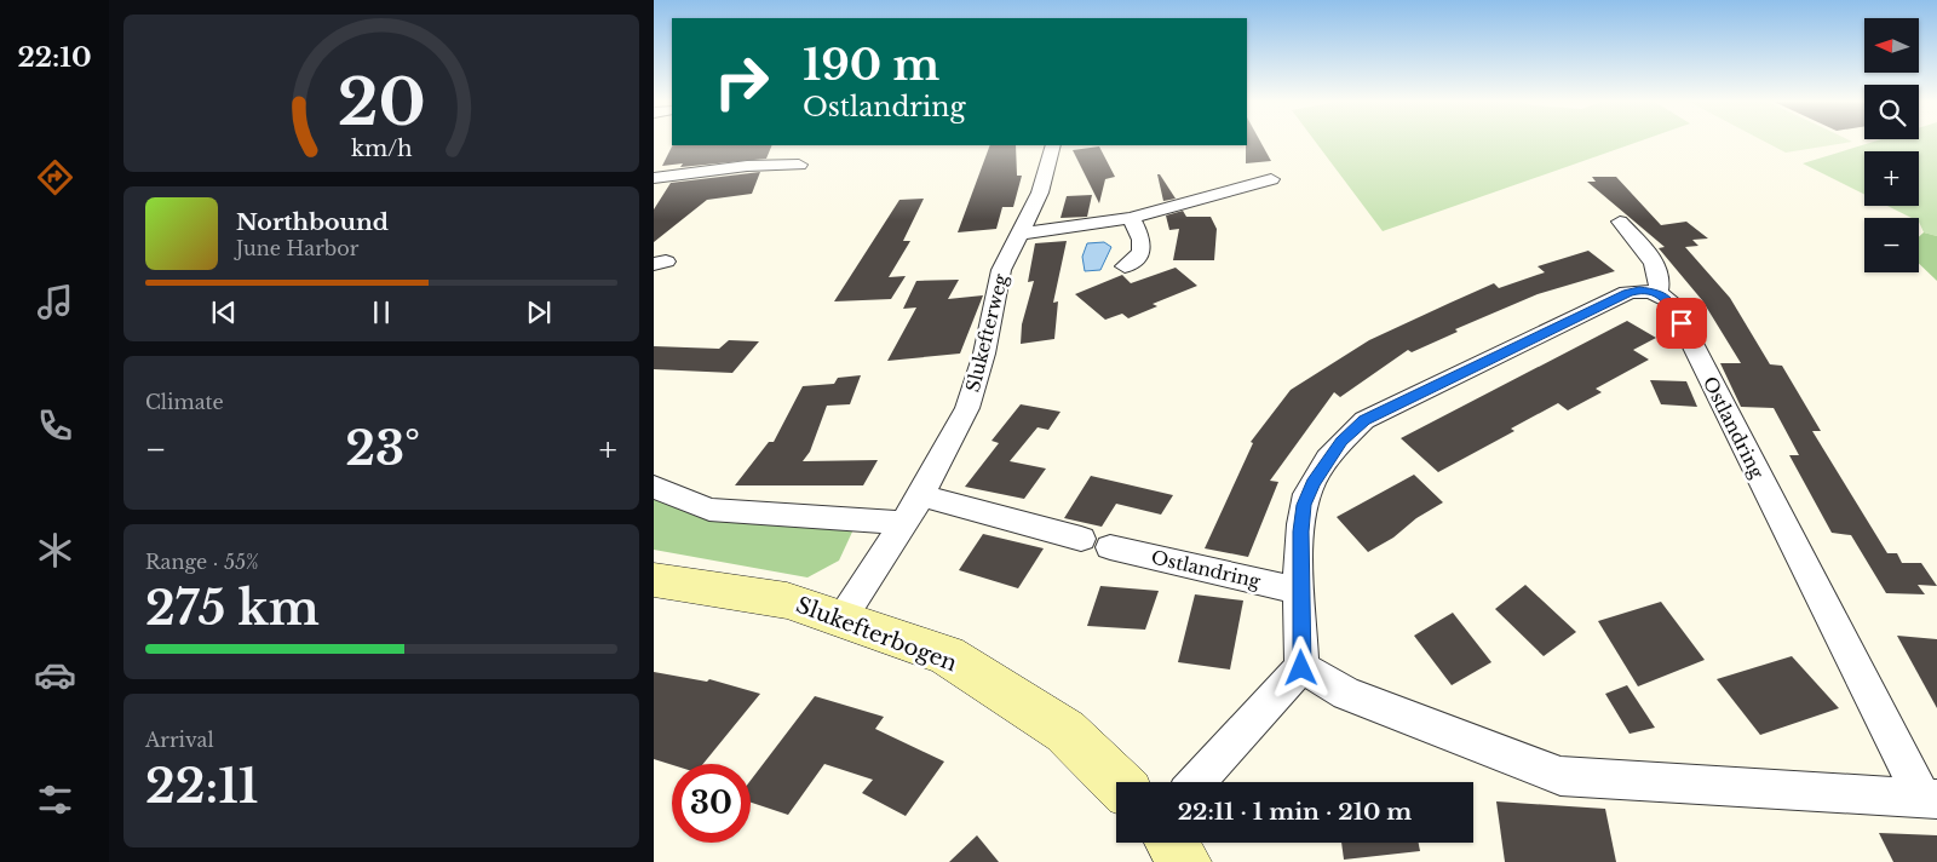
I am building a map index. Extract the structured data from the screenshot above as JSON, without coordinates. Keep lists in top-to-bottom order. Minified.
{"streets":{"street":["Slukefterweg","Ostlandring","Slukefterbogen"]},"crossings":[["Slukefterweg","Slukefterbogen"]],"north":"left","page":{"tabs":"22:10","map_buttons":["+","−"],"turn":["190 m","Ostlandring"],"song":["Northbound","June Harbor"],"tile":["Climate",["Range · 55%","275 km"],["Arrival","22:11"]],"heat":["−","23°","+"],"limit":"30","trip":"22:11 · 1 min · 210 m","gauge":["20","km/h"]}}
